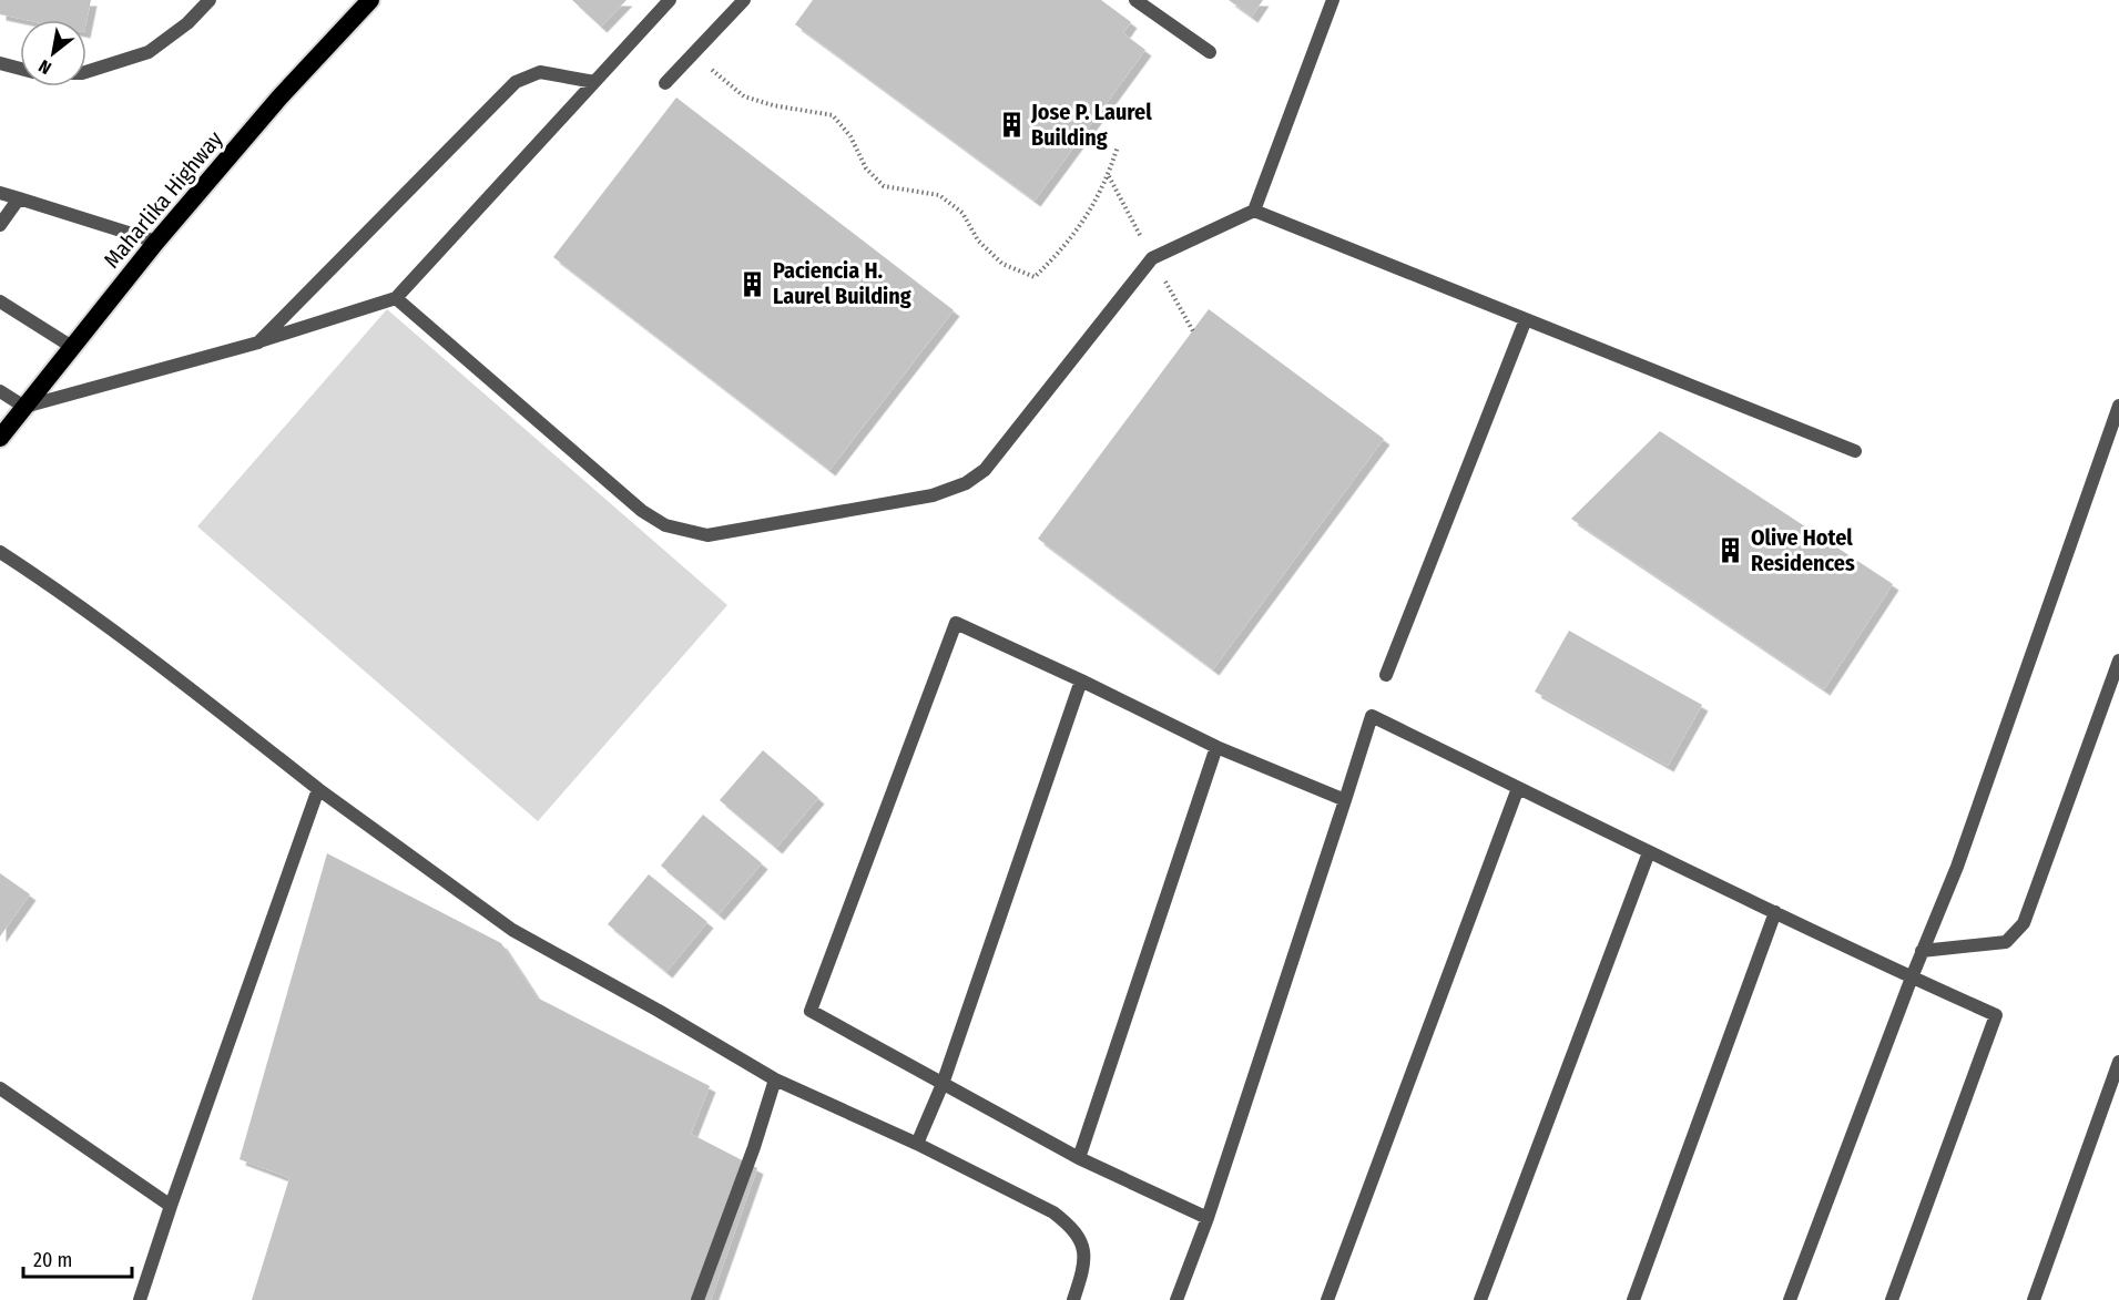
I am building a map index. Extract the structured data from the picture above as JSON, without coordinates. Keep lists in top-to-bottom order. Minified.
{"streets":{"highway":["Maharlika Highway"]},"places":{"building":["Jose P. Laurel Building","Paciencia H. Laurel Building","Olive Hotel Residences"]},"scale_bar":"20 m","north":"bottom left"}
